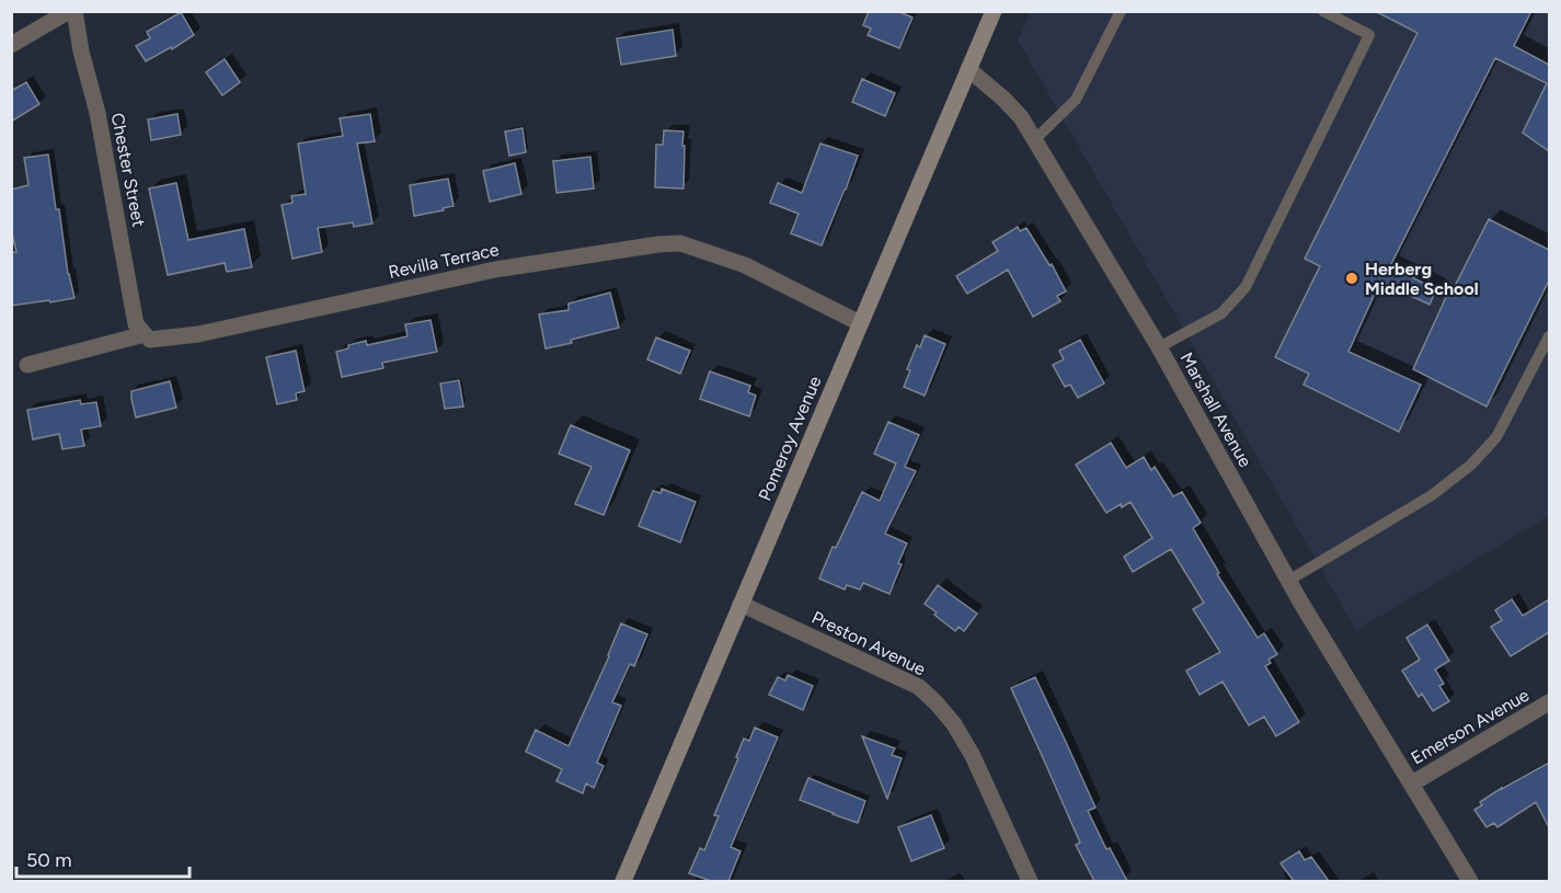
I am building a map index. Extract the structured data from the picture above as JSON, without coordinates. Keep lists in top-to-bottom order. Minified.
{"streets":{"street":["Chester Street","Revilla Terrace","Marshall Avenue","Pomeroy Avenue","Preston Avenue","Emerson Avenue"]},"crossings":[["Chester Street","Revilla Terrace"],["Revilla Terrace","Pomeroy Avenue"],["Marshall Avenue","Pomeroy Avenue"],["Marshall Avenue","Emerson Avenue"],["Pomeroy Avenue","Preston Avenue"]],"places":["Herberg Middle School"],"scale_bar":"50 m"}
